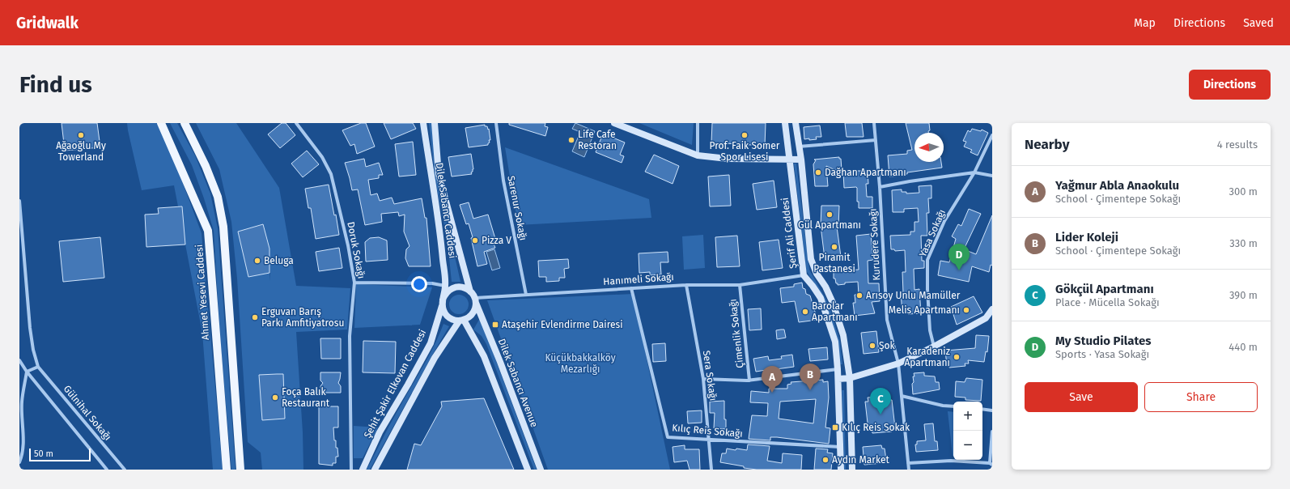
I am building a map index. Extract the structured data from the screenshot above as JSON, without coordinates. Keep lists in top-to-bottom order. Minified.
{"streets":{"main road":["Ahmet Yesevi Caddesi"],"street":["Sarenur Sokağı","Dilek Sabancı Caddesi","Şerif Ali Caddesi","Yasa Sokağı","Kurudere Sokağı","Doruk Sokağı","Hanımeli Sokağı","Çimenlik Sokağı","Sera Sokağı","Dilek Sabancı Avenue","Şehit Şakir Elkovan Caddesi","Gülnihal Sokağı","Kılıç Reis Sokağı"]},"crossings":[["Sarenur Sokağı","Hanımeli Sokağı"],["Dilek Sabancı Caddesi","Hanımeli Sokağı"],["Dilek Sabancı Caddesi","Dilek Sabancı Avenue"],["Dilek Sabancı Caddesi","Şehit Şakir Elkovan Caddesi"],["Şerif Ali Caddesi","Hanımeli Sokağı"],["Şerif Ali Caddesi","Kılıç Reis Sokağı"],["Hanımeli Sokağı","Çimenlik Sokağı"],["Hanımeli Sokağı","Sera Sokağı"],["Hanımeli Sokağı","Dilek Sabancı Avenue"],["Hanımeli Sokağı","Şehit Şakir Elkovan Caddesi"],["Hanımeli Sokağı","Kılıç Reis Sokağı"],["Sera Sokağı","Kılıç Reis Sokağı"],["Dilek Sabancı Avenue","Şehit Şakir Elkovan Caddesi"]],"parks":["Küçükbakkalköy Mezarlığı"],"places":{"other":["Ağaoğlu My Towerland","Prof. Faik Somer Spor Lisesi","Life Cafe Restoran","Dağhan Apartmanı","Gül Apartmanı","Pizza V","Piramit Pastanesi","Beluga","Arısoy Unlu Mamüller","Melis Apartmanı","Barolar Apartmanı","Erguvan Barış Parkı Amfitiyatrosu","Şok","Karadeniz Apartmanı","Foça Balık Restaurant","Aydın Market"],"transit":["Ataşehir Evlendirme Dairesi","Kılıç Reis Sokak"]},"scale_bar":"50 m","north":"left","page":{"header":"Gridwalk","nav":["Map","Directions","Saved"],"buttons":["Directions",["Save","Share"]],"title":"Find us","heading":["Nearby","4 results"],"list":[{"mark":"A","name":"Yağmur Abla Anaokulu","note":"School · Çimentepe Sokağı","value":"300 m"},{"mark":"B","name":"Lider Koleji","note":"School · Çimentepe Sokağı","value":"330 m"},{"mark":"C","name":"Gökçül Apartmanı","note":"Place · Mücella Sokağı","value":"390 m"},{"mark":"D","name":"My Studio Pilates","note":"Sports · Yasa Sokağı","value":"440 m"}],"pins":["D","B","A","C"],"map_buttons":["+","−"],"scale":"50 m"}}
